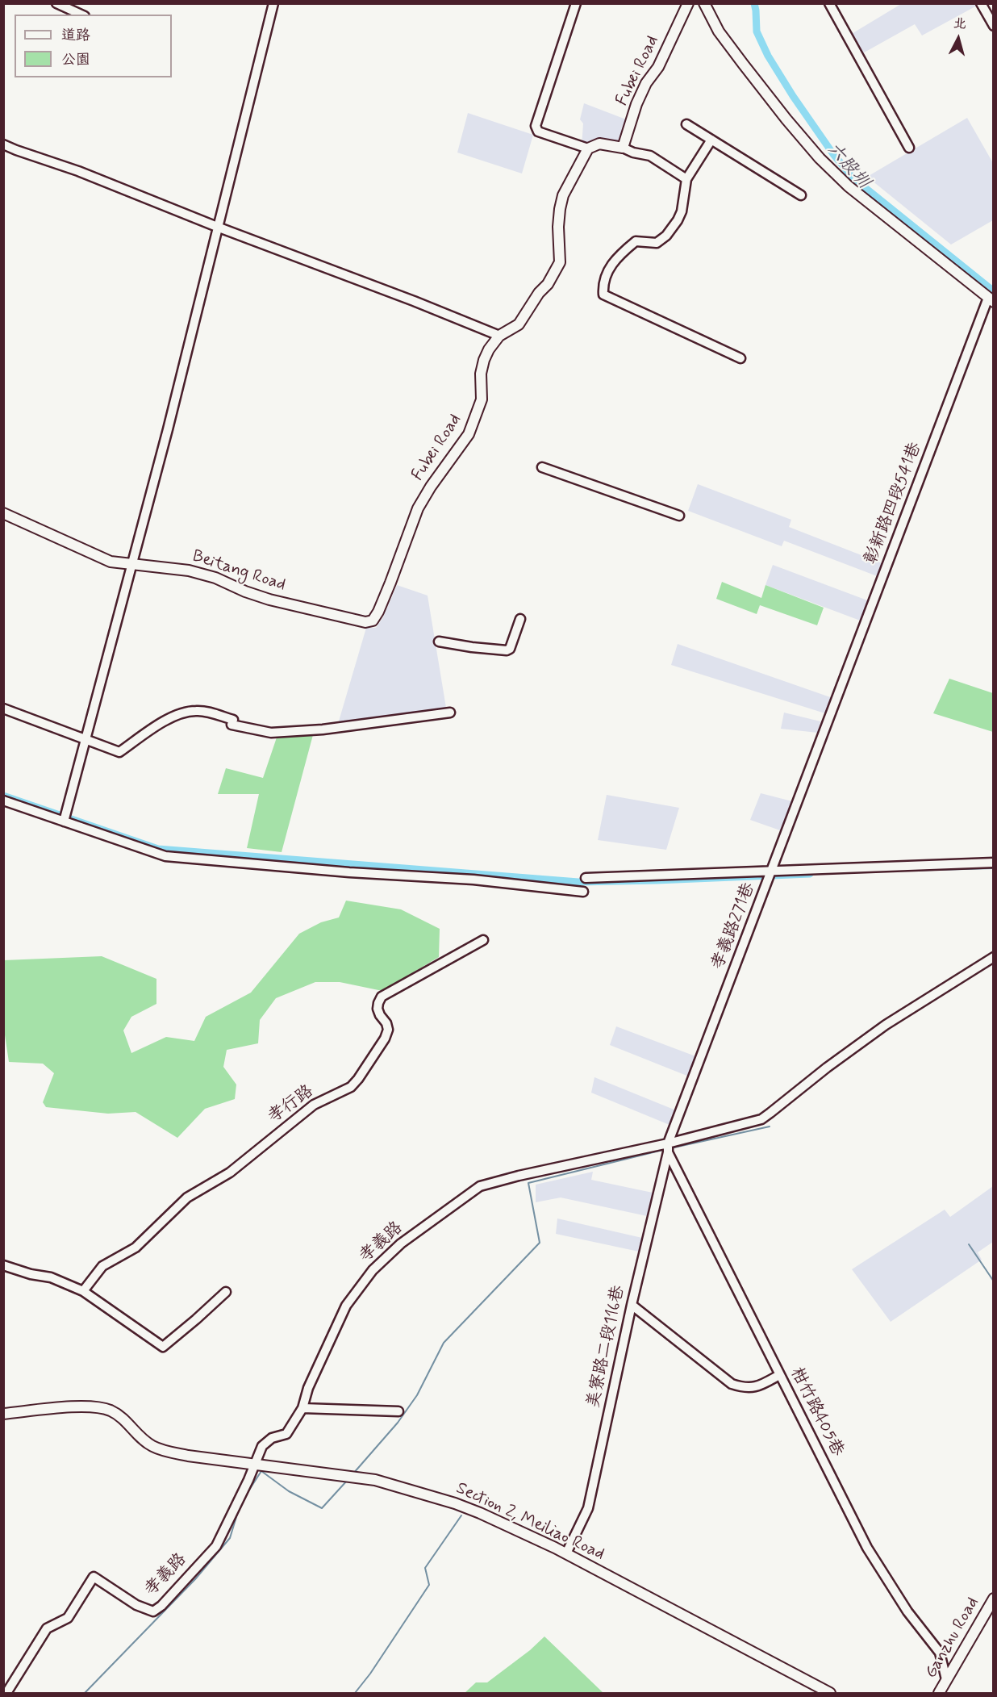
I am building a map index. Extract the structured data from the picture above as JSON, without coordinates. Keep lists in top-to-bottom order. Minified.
{"streets":{"street":["Fubei Road","彰新路四段541巷","Beitang Road","孝義路271巷","孝行路","孝義路","美寮路二段116巷","柑竹路405巷","Section 2, Meiliao Road","Ganzhu Road"]},"crossings":[["Fubei Road","Beitang Road"],["彰新路四段541巷","孝義路271巷"],["孝義路271巷","孝義路"],["孝義路271巷","美寮路二段116巷"],["孝義路271巷","柑竹路405巷"],["孝義路","美寮路二段116巷"],["孝義路","柑竹路405巷"],["孝義路","Section 2, Meiliao Road"],["美寮路二段116巷","柑竹路405巷"],["美寮路二段116巷","Section 2, Meiliao Road"],["柑竹路405巷","Ganzhu Road"]],"water":["六股圳"],"legend":["道路","公園"],"north":"top"}
